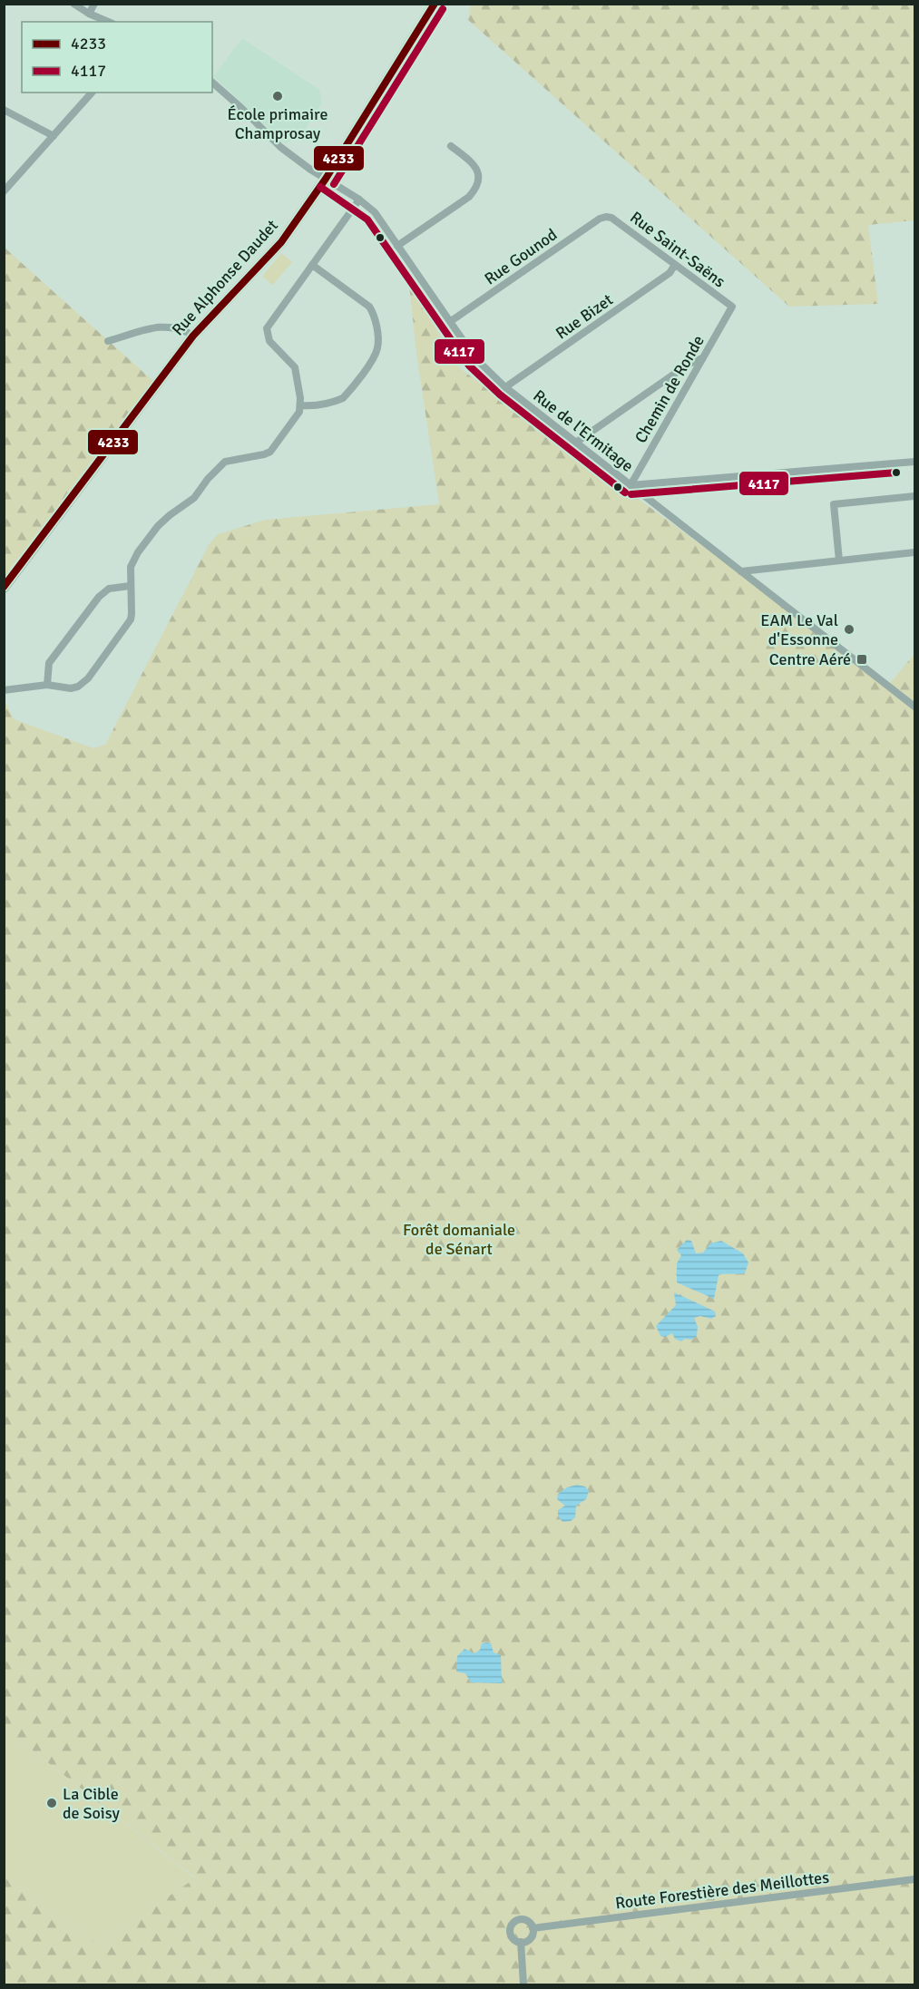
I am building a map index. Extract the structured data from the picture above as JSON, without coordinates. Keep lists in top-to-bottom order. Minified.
{"streets":{"main road":["Rue Alphonse Daudet"],"street":["Rue Saint-Saëns","Rue Gounod","Rue Bizet","Chemin de Ronde","Rue de l'Ermitage","Route Forestière des Meillottes"]},"crossings":[["Rue Saint-Saëns","Rue Gounod"],["Rue Saint-Saëns","Rue Bizet"],["Rue Saint-Saëns","Chemin de Ronde"],["Rue Gounod","Rue de l'Ermitage"],["Rue Alphonse Daudet","Rue de l'Ermitage"],["Rue Bizet","Rue de l'Ermitage"],["Chemin de Ronde","Rue de l'Ermitage"]],"parks":["Forêt domaniale de Sénart"],"places":{"other":["École primaire Champrosay","EAM Le Val d'Essonne","La Cible de Soisy"],"transit":["Centre Aéré"]},"lines":["transit line 4233","transit line 4117"],"legend":["4233","4117"]}
